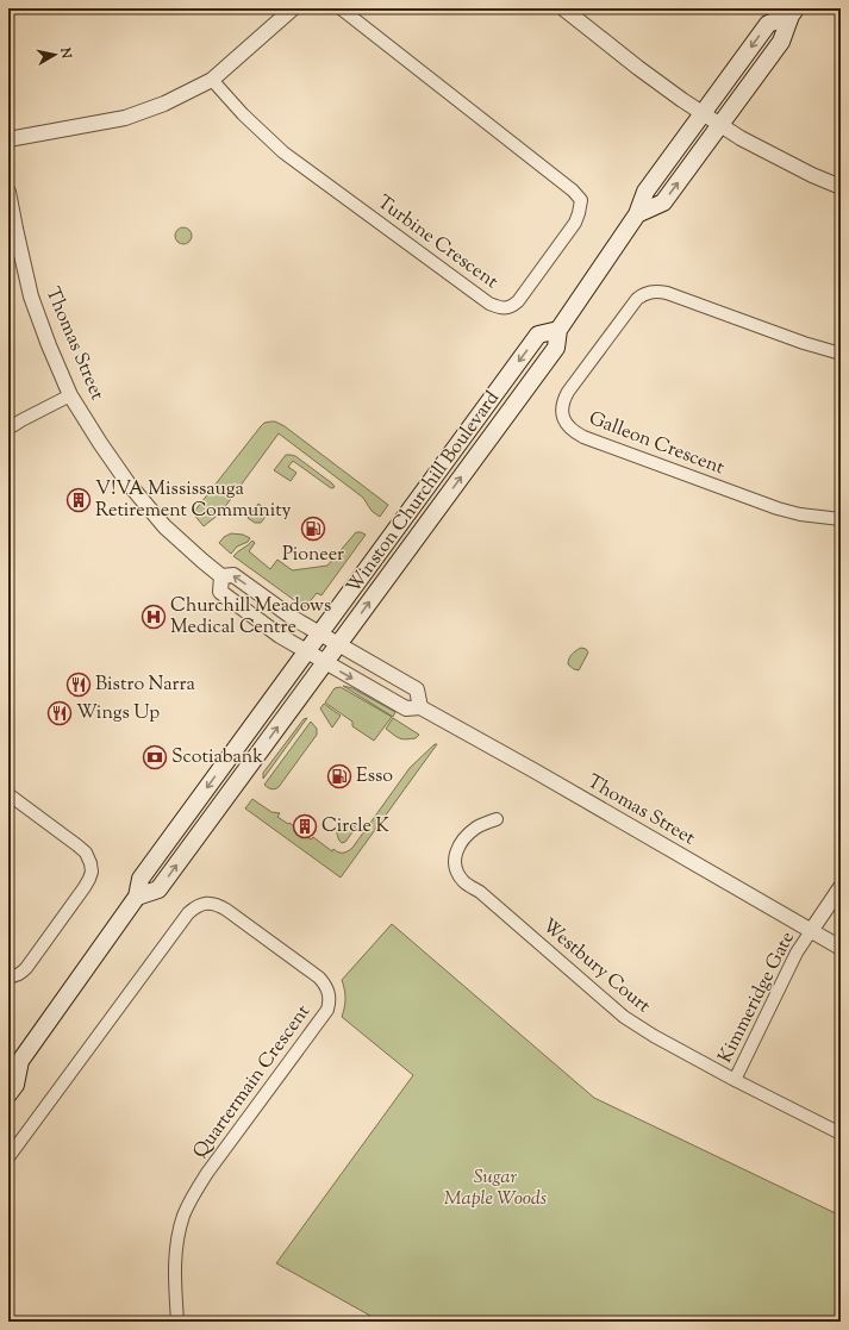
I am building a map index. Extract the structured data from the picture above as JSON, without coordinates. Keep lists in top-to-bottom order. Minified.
{"streets":{"main road":["Winston Churchill Boulevard"],"street":["Turbine Crescent","Thomas Street","Galleon Crescent","Westbury Court","Kimmeridge Gate","Quartermain Crescent"]},"crossings":[["Thomas Street","Winston Churchill Boulevard"],["Thomas Street","Kimmeridge Gate"],["Westbury Court","Kimmeridge Gate"]],"parks":["Sugar Maple Woods"],"places":{"building":["V!VA Mississauga Retirement Community","Circle K"],"fuel station":["Pioneer","Esso"],"hospital":["Churchill Meadows Medical Centre"],"restaurant":["Bistro Narra","Wings Up"],"bank":["Scotiabank"]},"north":"right"}
